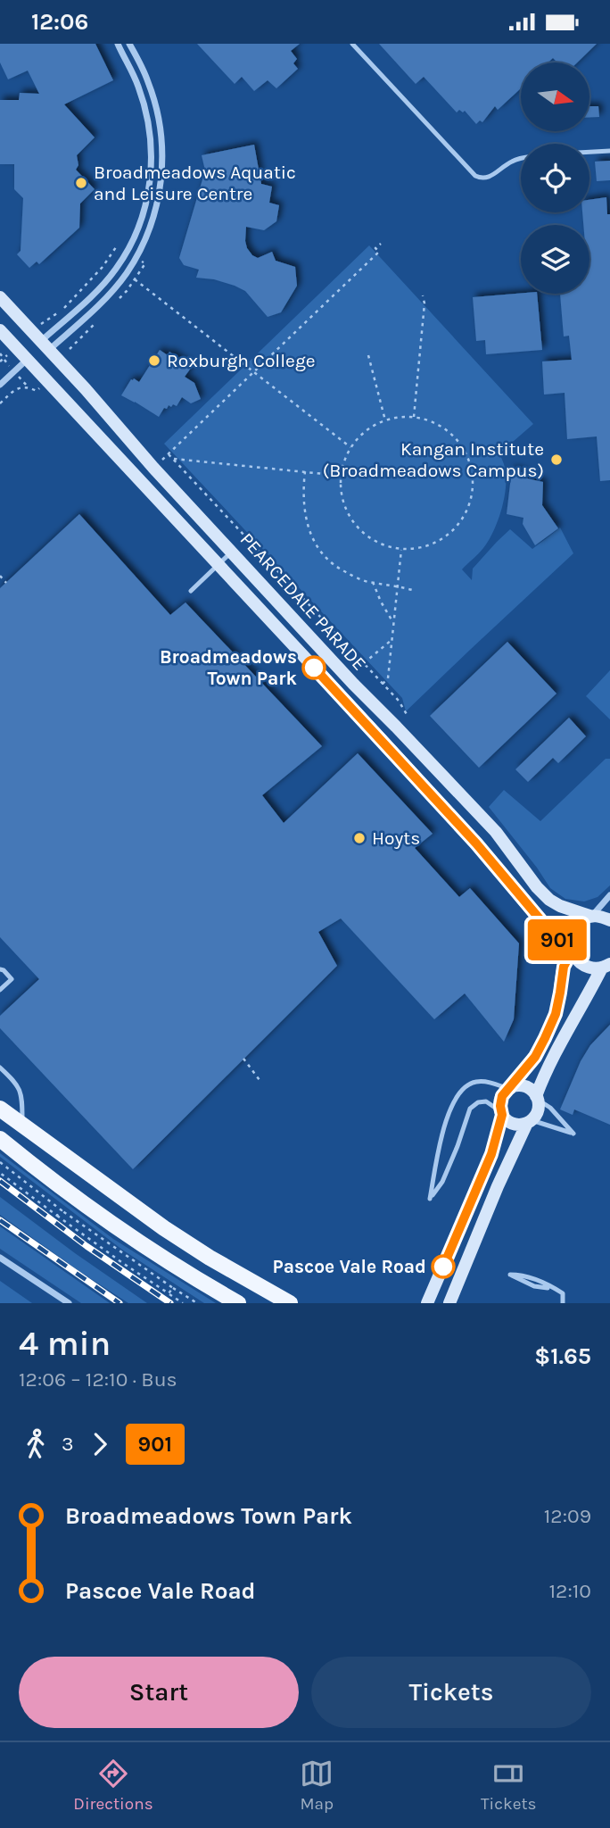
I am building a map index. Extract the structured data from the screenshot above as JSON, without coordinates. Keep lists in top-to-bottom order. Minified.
{"streets":{"street":["PEARCEDALE PARADE"]},"places":["Broadmeadows Aquatic and Leisure Centre","Roxburgh College","Kangan Institute (Broadmeadows Campus)","Broadmeadows Town Park","Hoyts","Pascoe Vale Road"],"lines":["bus line 901"],"north":"right","page":{"status":"12:06","on_map":"901","heading":["4 min","12:06 – 12:10 · Bus","$1.65"],"legs":["3","901"],"list":[{"name":"Broadmeadows Town Park","value":"12:09"},{"name":"Pascoe Vale Road","value":"12:10"}],"buttons":["Start","Tickets"],"tabs":["Directions","Map","Tickets"]}}
